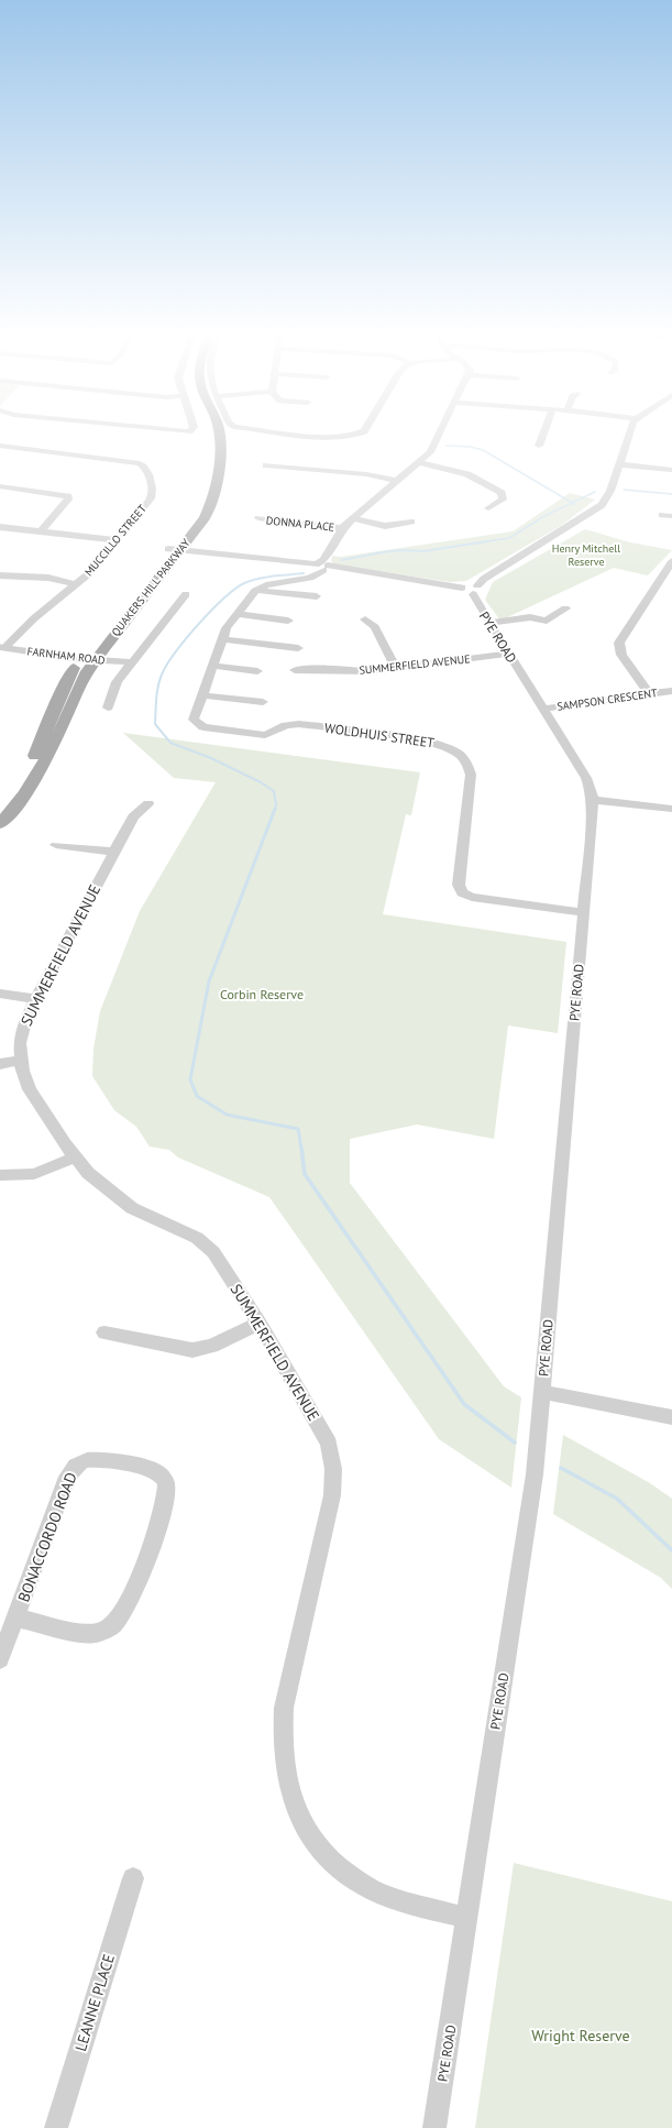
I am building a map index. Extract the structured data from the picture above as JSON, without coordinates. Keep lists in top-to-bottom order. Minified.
{"streets":{"main road":["QUAKERS HILL PARKWAY"],"street":["DONNA PLACE","MUCCILLO STREET","PYE ROAD","FARNHAM ROAD","SUMMERFIELD AVENUE","SAMPSON CRESCENT","WOLDHUIS STREET","BONACCORDO ROAD","LEANNE PLACE"]},"crossings":[["MUCCILLO STREET","FARNHAM ROAD"],["QUAKERS HILL PARKWAY","FARNHAM ROAD"],["PYE ROAD","SUMMERFIELD AVENUE"],["PYE ROAD","SAMPSON CRESCENT"],["PYE ROAD","WOLDHUIS STREET"]],"parks":["Henry Mitchell Reserve","Corbin Reserve","Wright Reserve"]}
